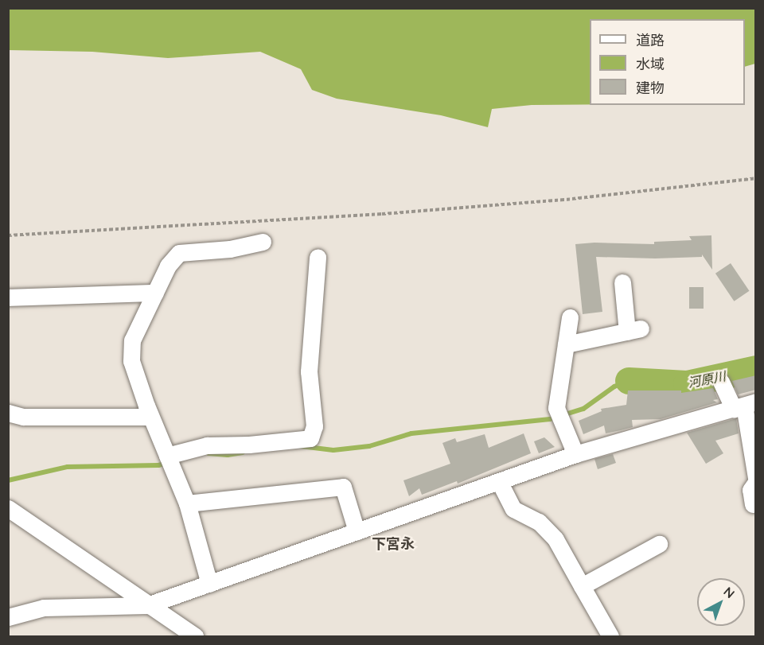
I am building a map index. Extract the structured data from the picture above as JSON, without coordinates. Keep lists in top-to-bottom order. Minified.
{"districts":["下宮永"],"water":["河原川"],"legend":["道路","水域","建物"],"north":"top right"}
